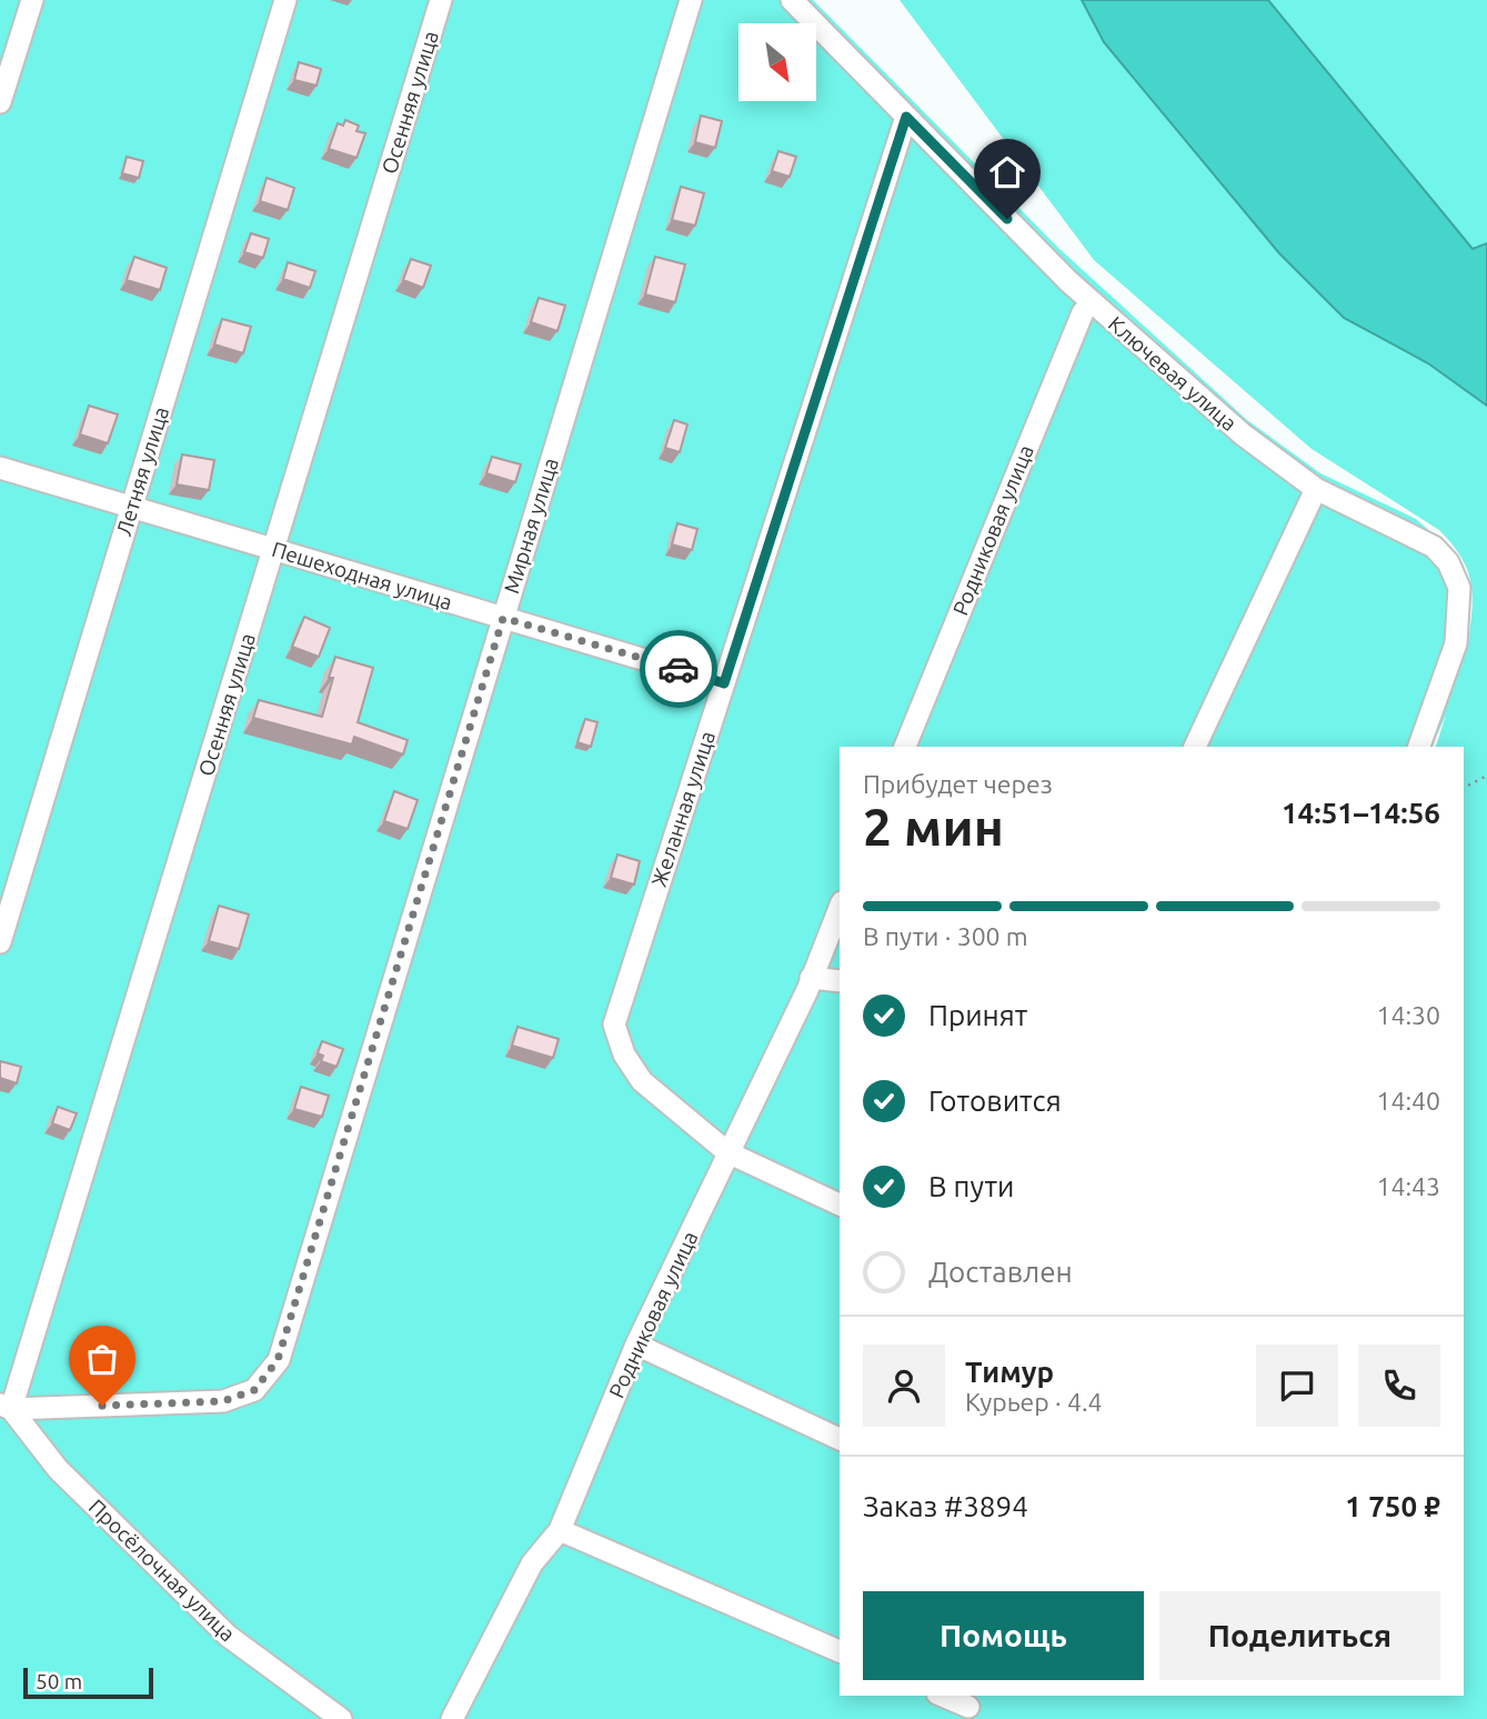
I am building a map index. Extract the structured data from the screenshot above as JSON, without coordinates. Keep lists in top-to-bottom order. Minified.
{"streets":{"street":["Осенняя улица","Ключевая улица","Летняя улица","Мирная улица","Родниковая улица","Пешеходная улица","Желанная улица","Просёлочная улица"]},"crossings":[["Осенняя улица","Мирная улица"],["Осенняя улица","Пешеходная улица"],["Осенняя улица","Просёлочная улица"],["Ключевая улица","Желанная улица"],["Летняя улица","Пешеходная улица"],["Мирная улица","Пешеходная улица"],["Мирная улица","Просёлочная улица"],["Родниковая улица","Желанная улица"],["Пешеходная улица","Желанная улица"]],"scale_bar":"50 m","north":"bottom right","page":{"heading":["2 мин","Прибудет через","14:51–14:56"],"panel":["Тимур","Курьер · 4.4","Заказ #3894","1 750 ₽"],"bar":"В пути · 300 m","list":[["Принят","14:30"],["Готовится","14:40"],["В пути","14:43"],"Доставлен"],"buttons":["Помощь","Поделиться"],"scale":"50 m"}}
